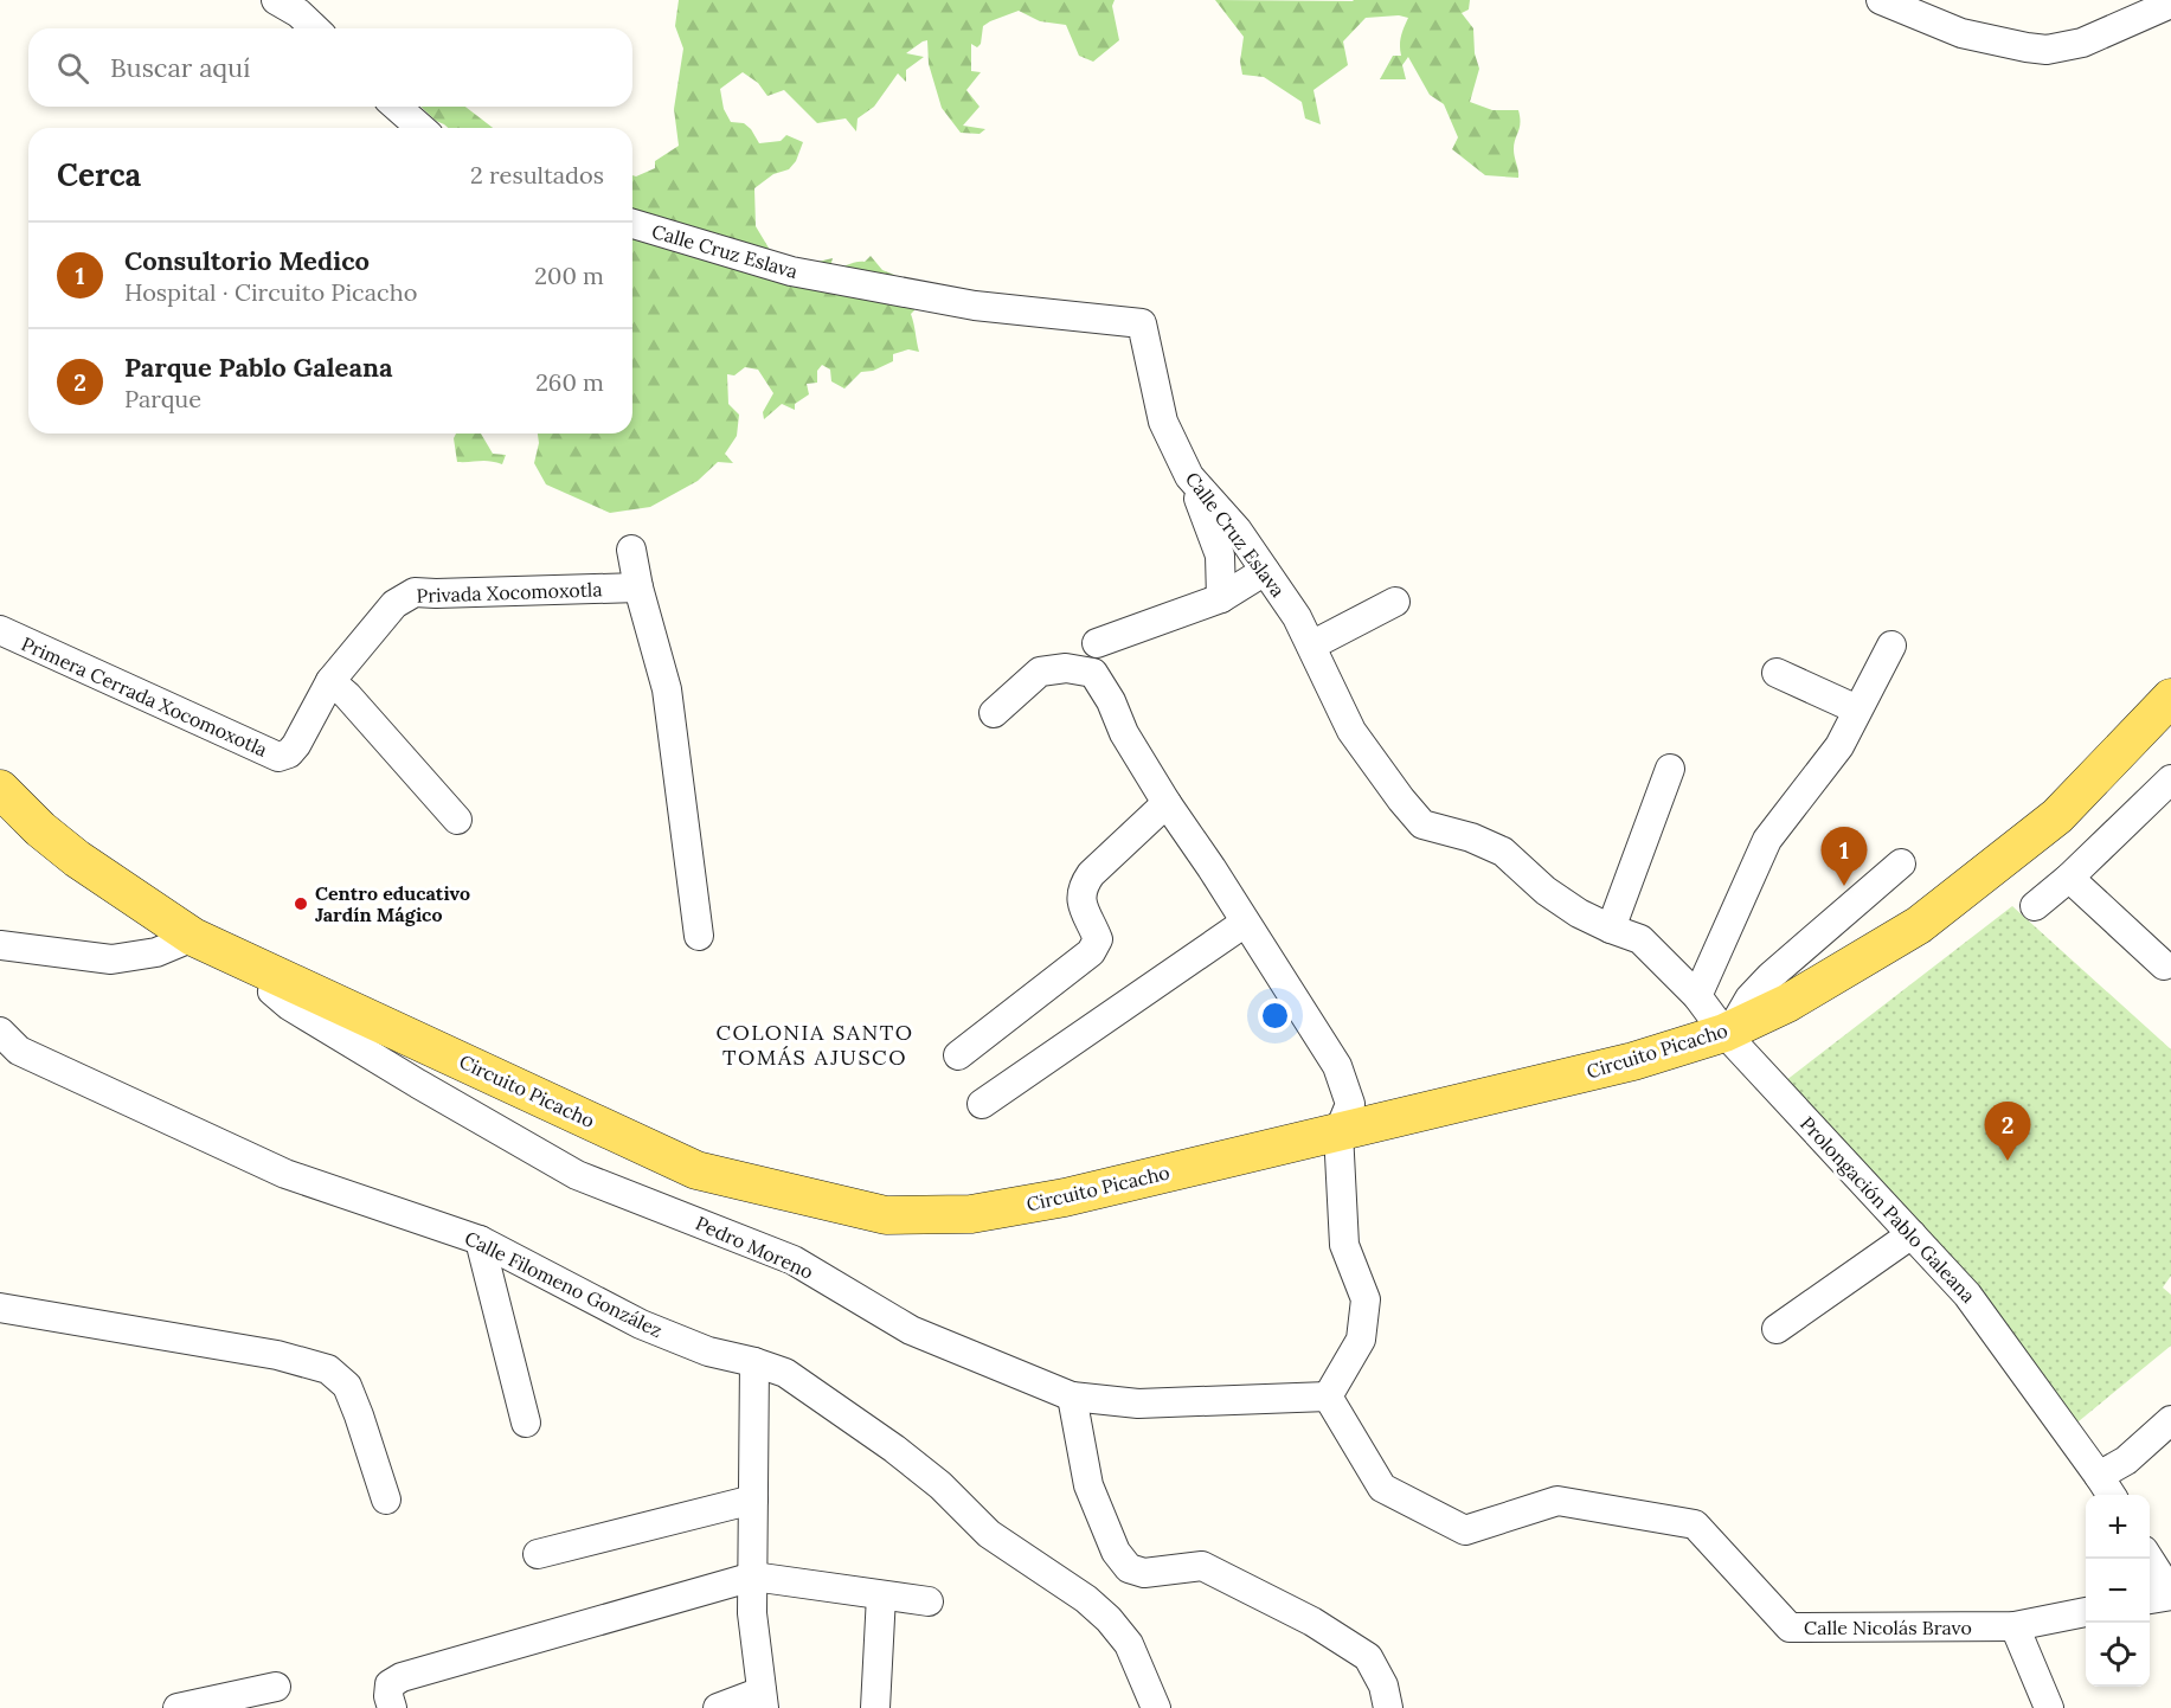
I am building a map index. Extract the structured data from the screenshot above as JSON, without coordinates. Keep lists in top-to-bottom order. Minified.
{"streets":{"main road":["Circuito Picacho"],"street":["Calle Cruz Eslava","Privada Xocomoxotla","Primera Cerrada Xocomoxotla","Prolongación Pablo Galeana","Pedro Moreno","Calle Filomeno González","Calle Nicolás Bravo"]},"crossings":[["Calle Cruz Eslava","Circuito Picacho"],["Calle Cruz Eslava","Prolongación Pablo Galeana"],["Privada Xocomoxotla","Primera Cerrada Xocomoxotla"],["Circuito Picacho","Prolongación Pablo Galeana"],["Circuito Picacho","Pedro Moreno"],["Pedro Moreno","Calle Nicolás Bravo"]],"districts":["COLONIA SANTO TOMÁS AJUSCO"],"places":["Centro educativo Jardín Mágico"],"page":{"search":"Buscar aquí","heading":["Cerca","2 resultados"],"list":[{"mark":"1","name":"Consultorio Medico","note":"Hospital · Circuito Picacho","value":"200 m"},{"mark":"2","name":"Parque Pablo Galeana","note":"Parque","value":"260 m"}],"pins":["1","2"],"map_buttons":["+","−"]}}
